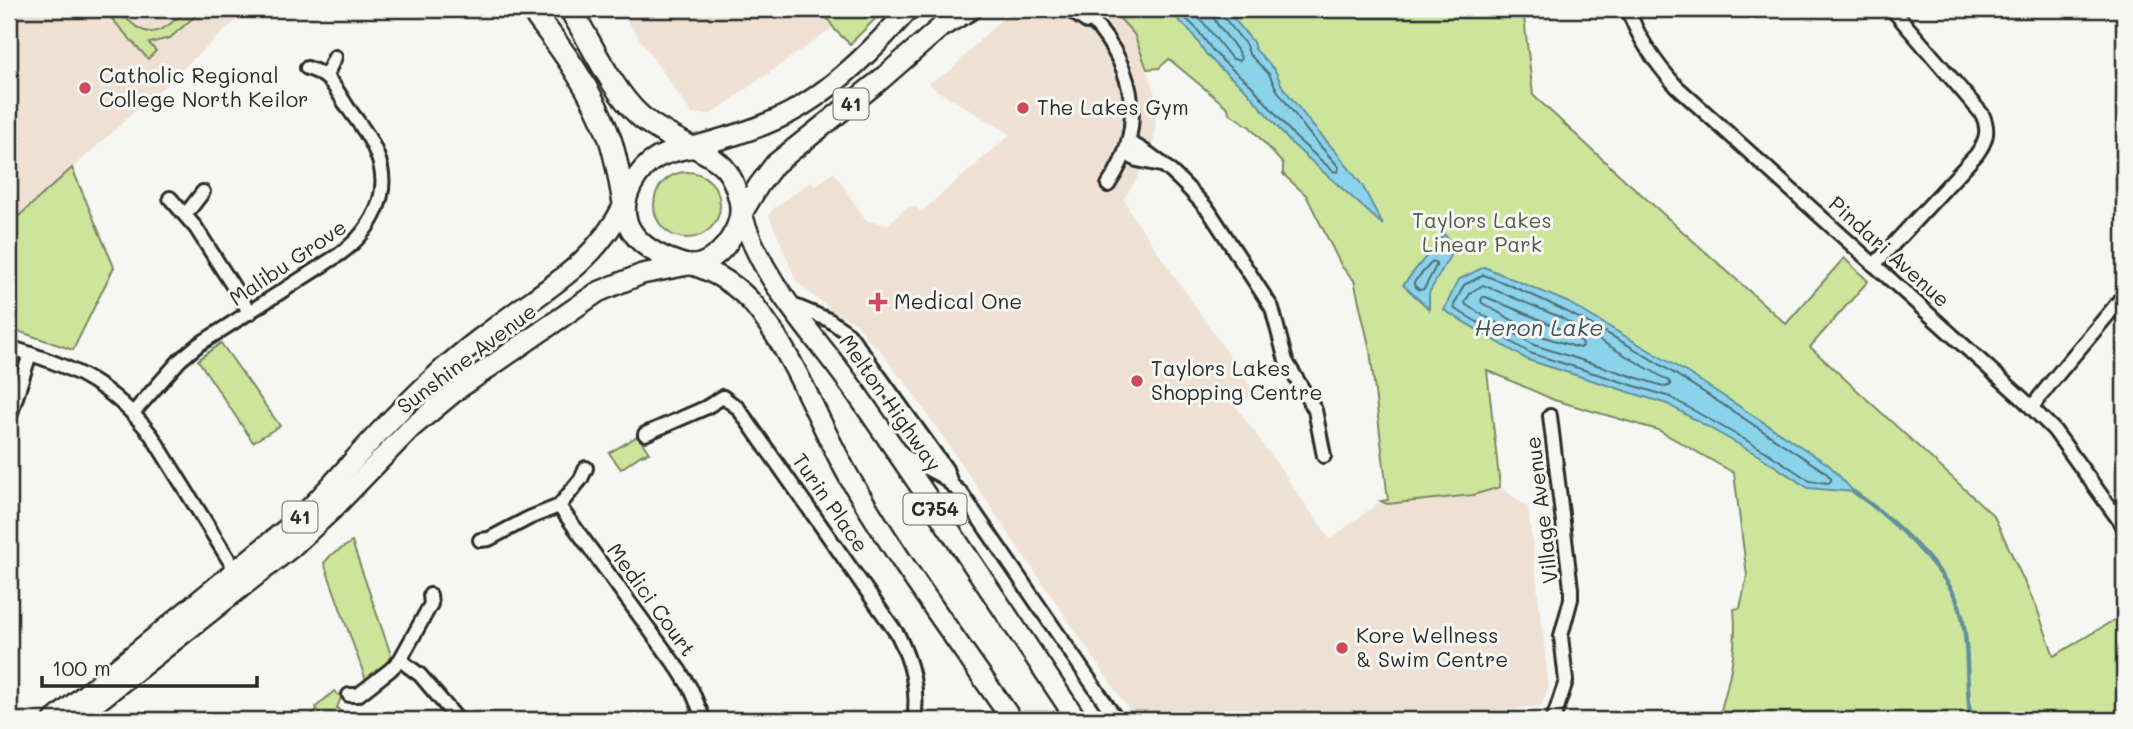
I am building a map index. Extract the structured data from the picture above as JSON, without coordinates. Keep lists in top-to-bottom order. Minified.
{"streets":{"main road":["41","Sunshine Avenue","Melton Highway","C754"],"street":["Pindari Avenue","Malibu Grove","Turin Place","Village Avenue","Medici Court"]},"crossings":[["41","Sunshine Avenue"],["41","Melton Highway"],["41","C754"],["Sunshine Avenue","Melton Highway"],["Sunshine Avenue","C754"],["Melton Highway","C754"]],"water":["Heron Lake"],"parks":["Taylors Lakes Linear Park"],"places":{"other":["Catholic Regional College North Keilor","The Lakes Gym","Taylors Lakes Shopping Centre","Kore Wellness & Swim Centre"],"health":["Medical One"]},"scale_bar":"100 m"}
